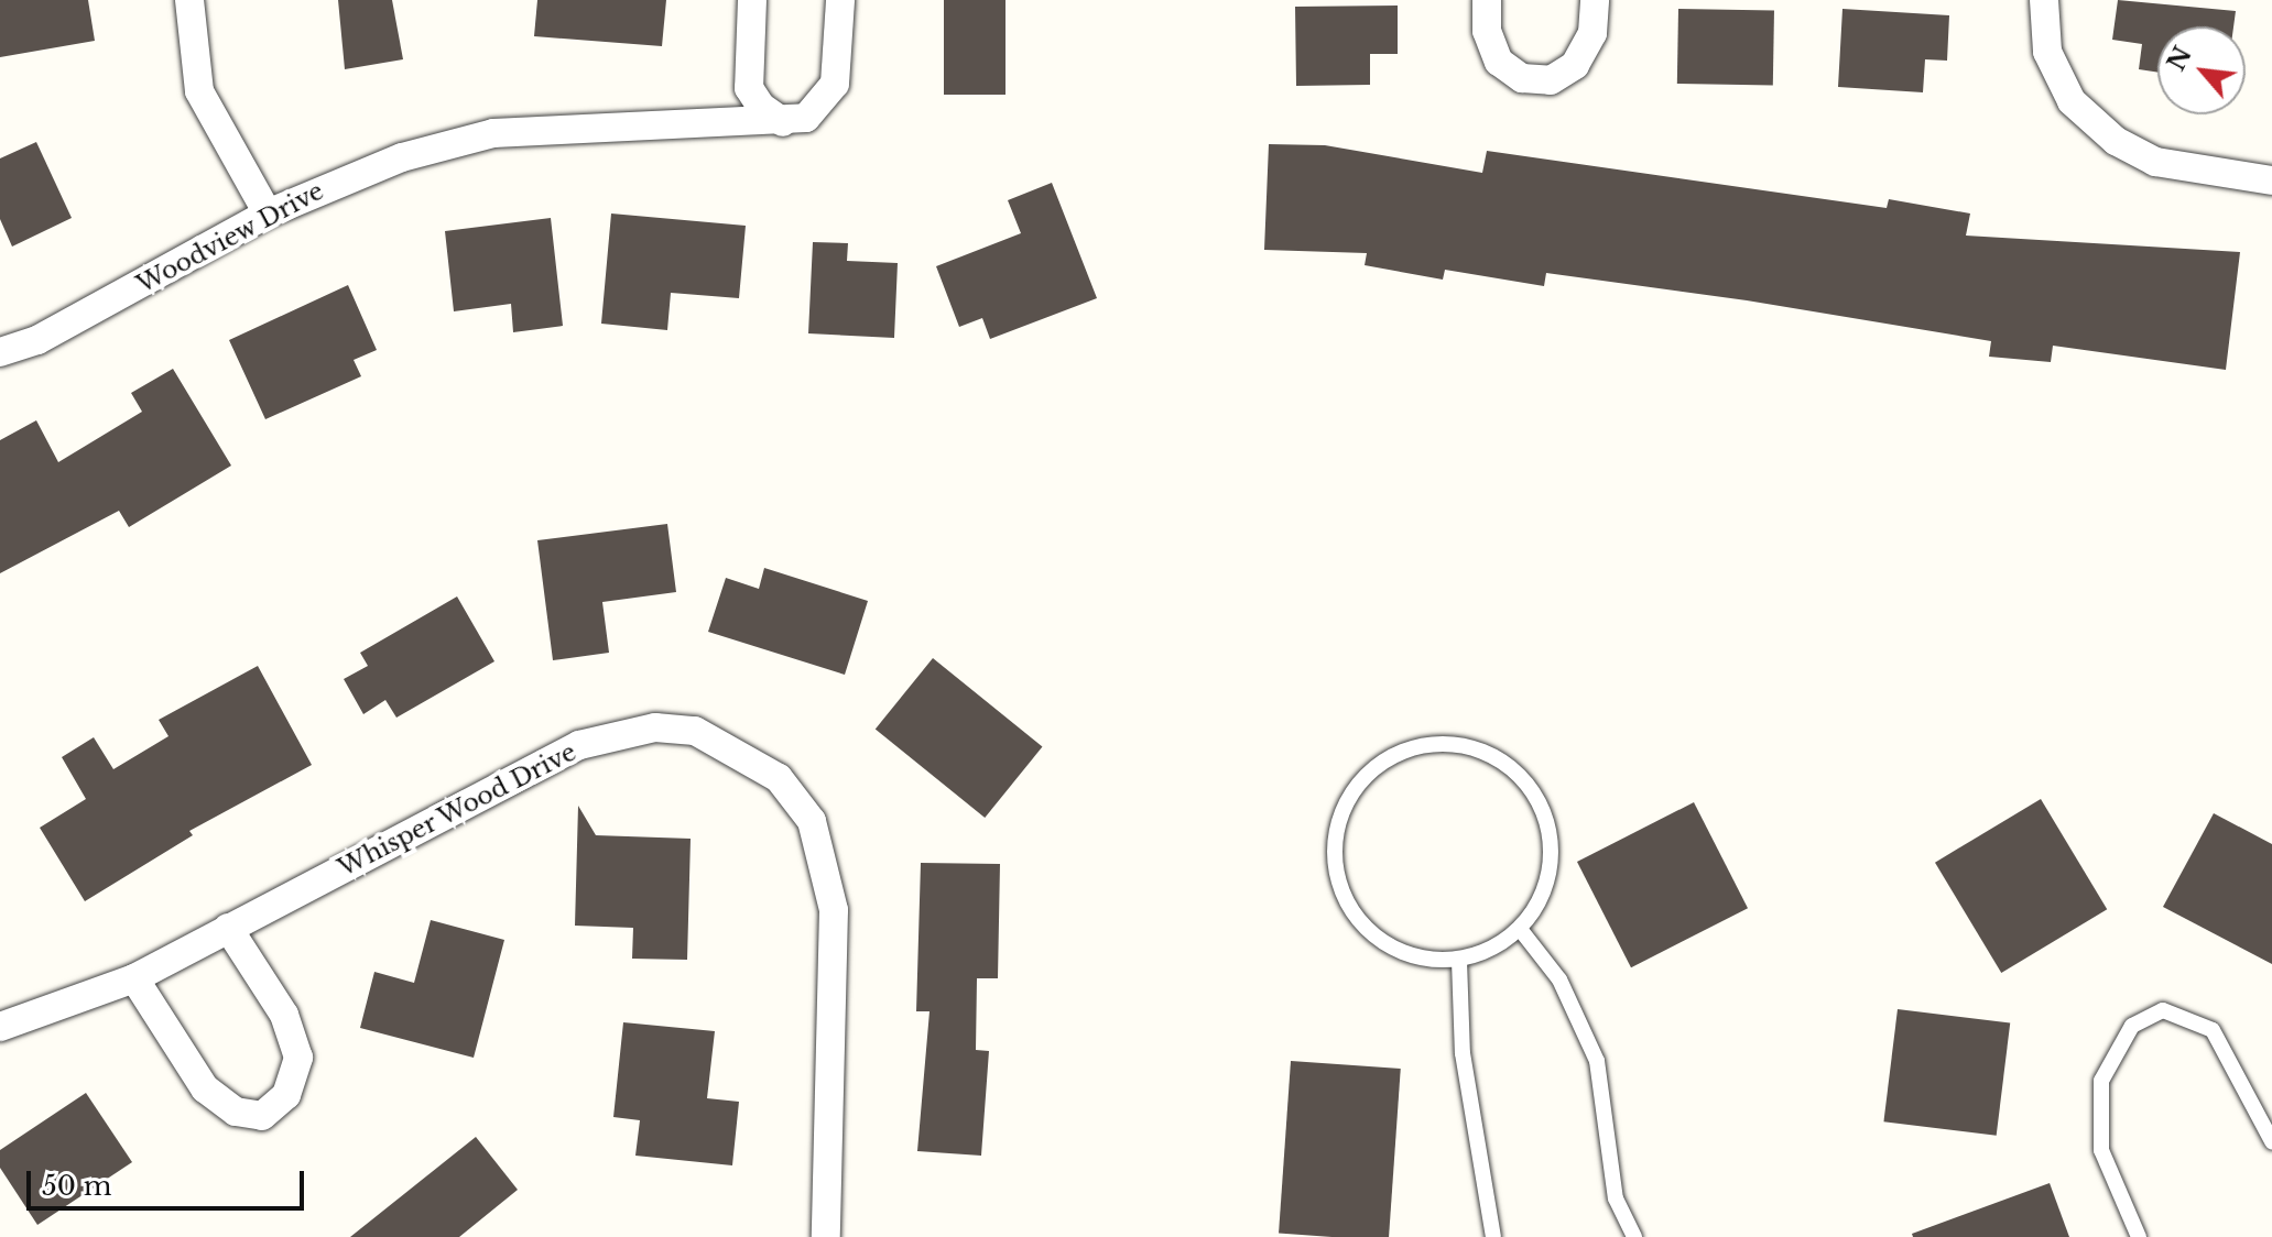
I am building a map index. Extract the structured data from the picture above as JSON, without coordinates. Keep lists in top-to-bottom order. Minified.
{"streets":{"street":["Woodview Drive","Whisper Wood Drive"]},"scale_bar":"50 m","north":"top left"}
